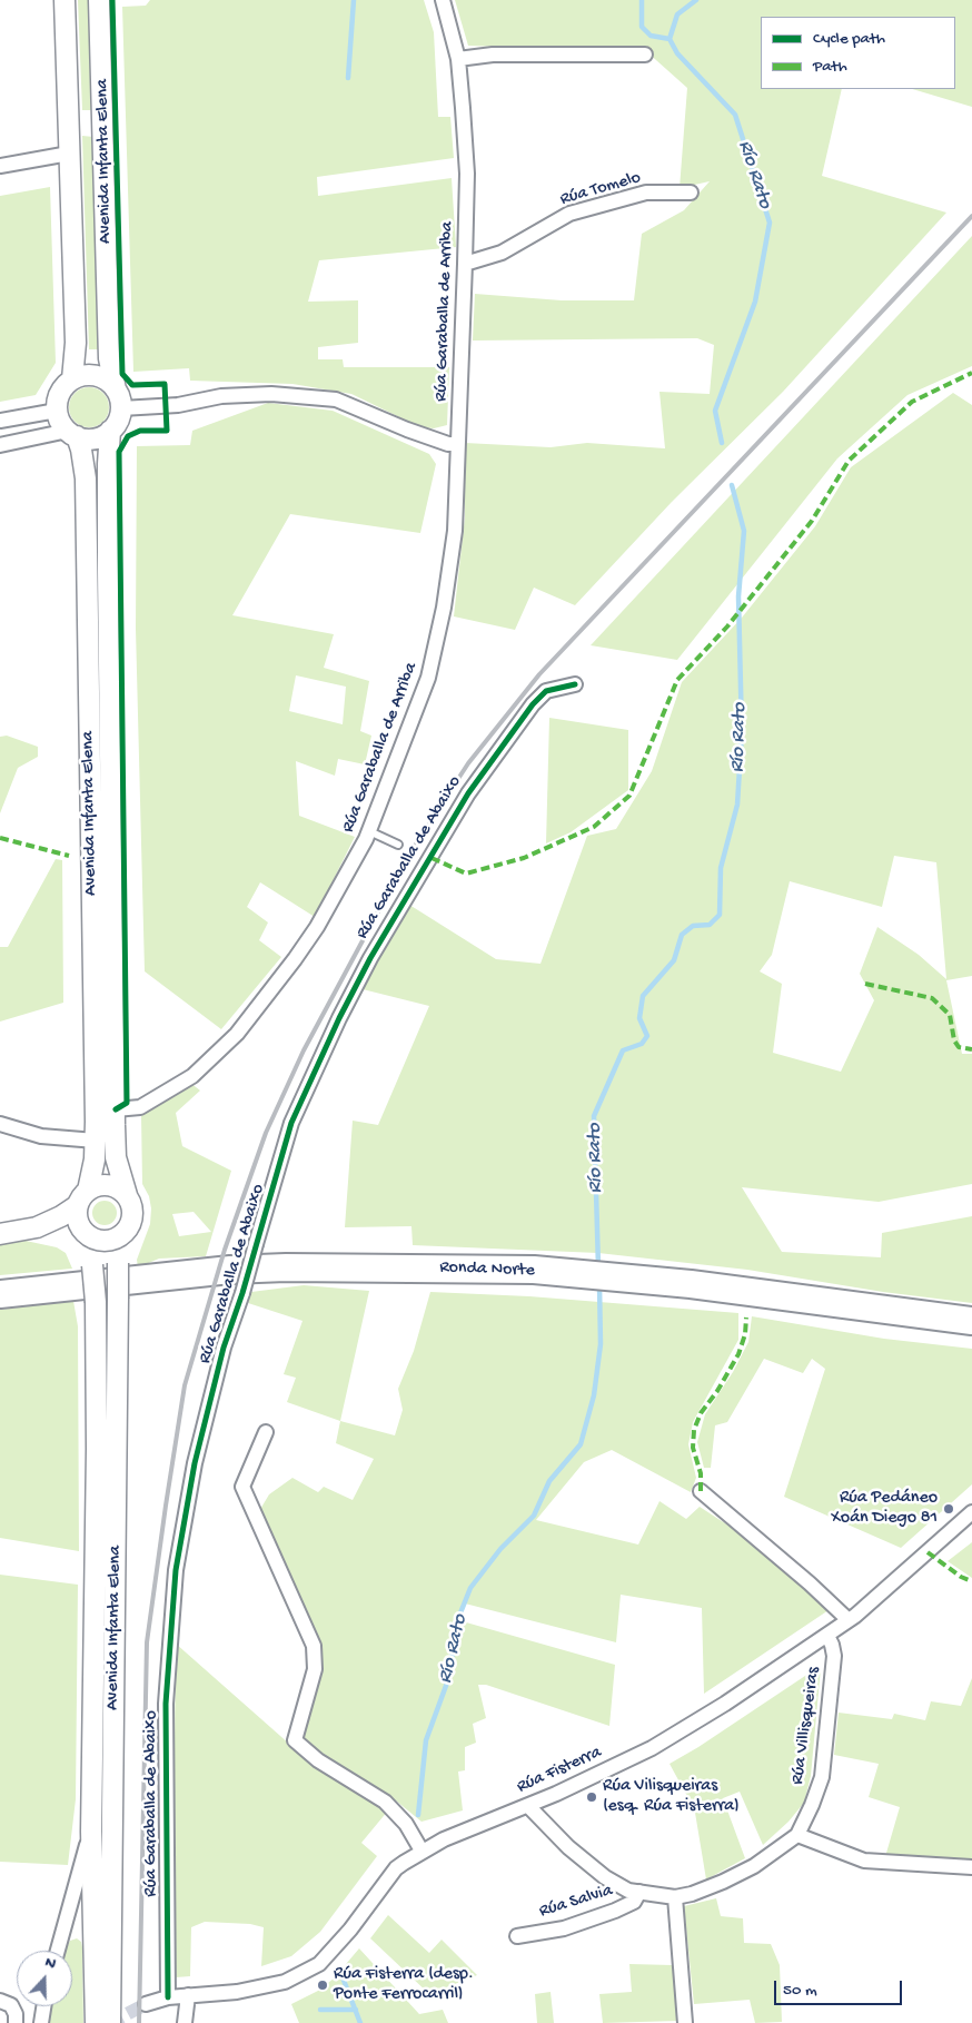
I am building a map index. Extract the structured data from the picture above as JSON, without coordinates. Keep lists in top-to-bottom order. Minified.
{"streets":{"highway":["Ronda Norte"],"street":["Avenida Infanta Elena","Rúa Tomelo","Rúa Garaballa de Arriba","Rúa Garaballa de Abaixo","Rúa Villisqueiras","Rúa Fisterra","Rúa Salvia"]},"crossings":[["Avenida Infanta Elena","Rúa Garaballa de Arriba"],["Rúa Tomelo","Rúa Garaballa de Arriba"],["Rúa Garaballa de Abaixo","Rúa Fisterra"],["Rúa Villisqueiras","Rúa Fisterra"],["Rúa Villisqueiras","Rúa Salvia"]],"water":["Río Rato"],"places":["Rúa Pedáneo Xoán Diego 81","Rúa Vilisqueiras (esq. Rúa Fisterra)","Rúa Fisterra (desp. Ponte Ferrocarril)"],"legend":["Cycle path","Path"],"scale_bar":"50 m","north":"top"}
